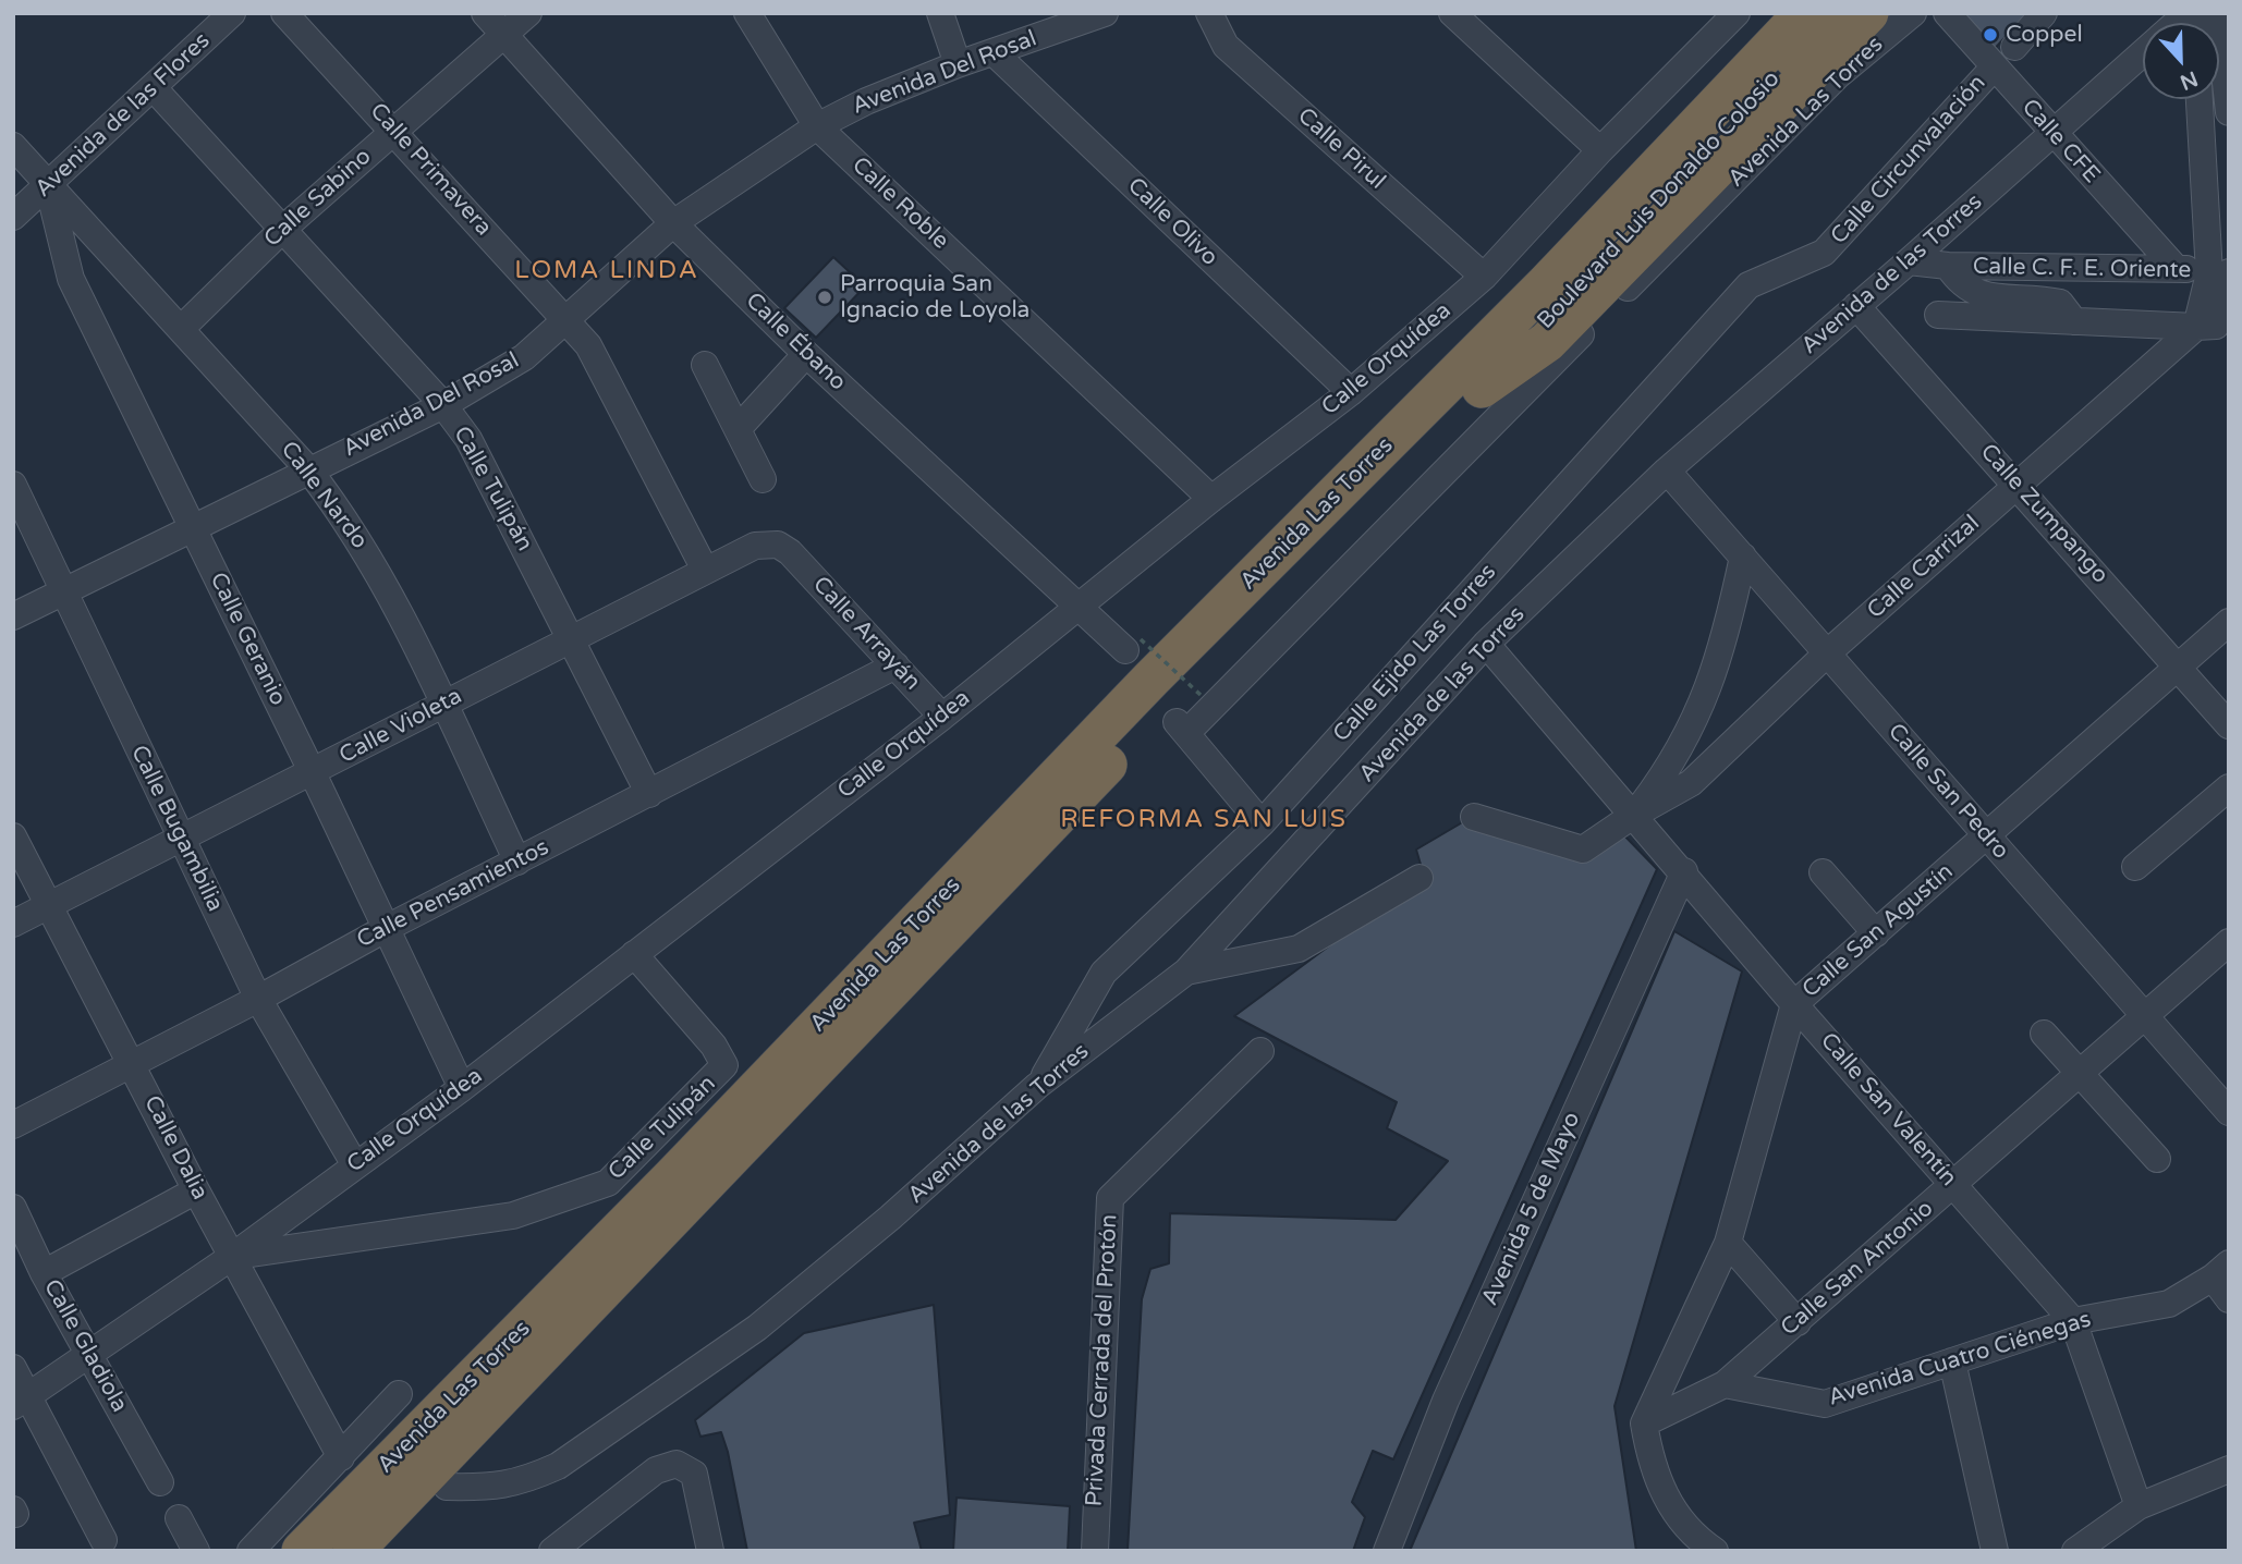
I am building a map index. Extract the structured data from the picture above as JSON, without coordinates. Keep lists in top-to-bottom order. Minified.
{"streets":{"highway":["Avenida Las Torres","Boulevard Luis Donaldo Colosio"],"street":["Avenida Del Rosal","Avenida de las Flores","Calle CFE","Calle Pirul","Calle Circunvalación","Calle Primavera","Calle Sabino","Calle Roble","Calle Olivo","Calle C. F. E. Oriente","Avenida de las Torres","Calle Ébano","Calle Orquídea","Calle Tulipán","Calle Nardo","Calle Zumpango","Calle Carrizal","Calle Arrayán","Calle Geranio","Calle Ejido Las Torres","Calle Violeta","Calle San Pedro","Calle Bugambilia","Calle Pensamientos","Calle San Agustín","Calle San Valentín","Calle Dalia","Avenida 5 de Mayo","Calle San Antonio","Calle Gladiola","Avenida Cuatro Ciénegas","Privada Cerrada del Protón"]},"crossings":[["Avenida Del Rosal","Calle Primavera"],["Avenida Del Rosal","Calle Roble"],["Avenida Del Rosal","Calle Olivo"],["Avenida Del Rosal","Calle Ébano"],["Avenida Del Rosal","Calle Tulipán"],["Avenida Del Rosal","Calle Nardo"],["Avenida Del Rosal","Calle Geranio"],["Avenida Del Rosal","Calle Bugambilia"],["Avenida Las Torres","Boulevard Luis Donaldo Colosio"],["Avenida Las Torres","Calle Ejido Las Torres"],["Avenida de las Flores","Calle Tulipán"],["Avenida de las Flores","Calle Nardo"],["Avenida de las Flores","Calle Geranio"],["Calle CFE","Calle Circunvalación"],["Calle CFE","Calle C. F. E. Oriente"],["Calle CFE","Avenida de las Torres"],["Calle Pirul","Calle Orquídea"],["Calle Circunvalación","Calle Ejido Las Torres"],["Calle Primavera","Calle Sabino"],["Calle Primavera","Calle Violeta"],["Calle Sabino","Calle Ébano"],["Calle Sabino","Calle Tulipán"],["Calle Sabino","Calle Nardo"],["Calle Roble","Calle Orquídea"],["Calle Olivo","Calle Orquídea"],["Calle C. F. E. Oriente","Avenida de las Torres"],["Avenida de las Torres","Calle Zumpango"],["Avenida de las Torres","Calle Ejido Las Torres"],["Avenida de las Torres","Calle San Pedro"],["Avenida de las Torres","Calle San Valentín"],["Calle Ébano","Calle Orquídea"],["Calle Orquídea","Calle Tulipán"],["Calle Orquídea","Calle Arrayán"],["Calle Orquídea","Calle Geranio"],["Calle Orquídea","Calle Bugambilia"],["Calle Orquídea","Calle Dalia"],["Calle Orquídea","Calle Gladiola"],["Calle Tulipán","Calle Violeta"],["Calle Tulipán","Calle Pensamientos"],["Calle Tulipán","Calle Dalia"],["Calle Nardo","Calle Geranio"],["Calle Nardo","Calle Violeta"],["Calle Nardo","Calle Pensamientos"],["Calle Zumpango","Calle Carrizal"],["Calle Zumpango","Calle San Agustín"],["Calle Carrizal","Calle San Pedro"],["Calle Carrizal","Calle San Valentín"],["Calle Arrayán","Calle Violeta"],["Calle Arrayán","Calle Pensamientos"],["Calle Geranio","Calle Violeta"],["Calle Geranio","Calle Pensamientos"],["Calle Violeta","Calle Bugambilia"],["Calle Violeta","Calle Dalia"],["Calle San Pedro","Calle San Agustín"],["Calle San Pedro","Calle San Antonio"],["Calle Bugambilia","Calle Pensamientos"],["Calle Pensamientos","Calle Dalia"],["Calle San Agustín","Calle San Valentín"],["Calle San Agustín","Calle San Antonio"],["Calle San Valentín","Avenida 5 de Mayo"],["Calle San Valentín","Calle San Antonio"],["Calle San Valentín","Avenida Cuatro Ciénegas"],["Calle San Antonio","Avenida Cuatro Ciénegas"]],"districts":["LOMA LINDA","REFORMA SAN LUIS"],"places":["Coppel","Parroquia San Ignacio de Loyola"],"north":"bottom"}
